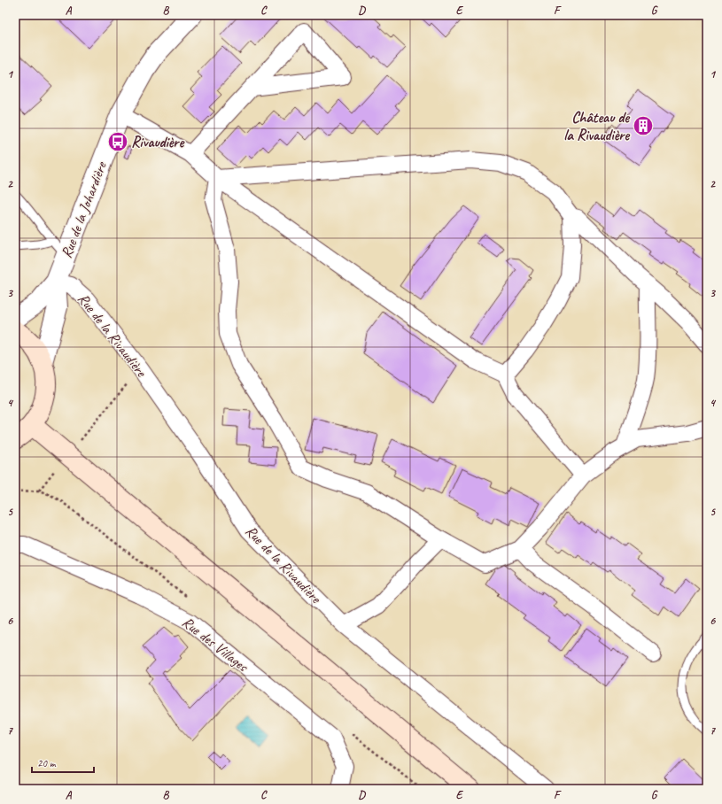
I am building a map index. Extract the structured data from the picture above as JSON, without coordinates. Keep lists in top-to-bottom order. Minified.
{"streets":{"street":["Rue de la Johardière","Rue de la Rivaudière","Rue des Villages"]},"crossings":[["Rue de la Johardière","Rue de la Rivaudière"]],"places":{"building":["Château de la Rivaudière"],"bus stop":["Rivaudière"]},"scale_bar":"20 m","grid":{"columns":["A","B","C","D","E","F","G"],"rows":["1","2","3","4","5","6","7"]}}
